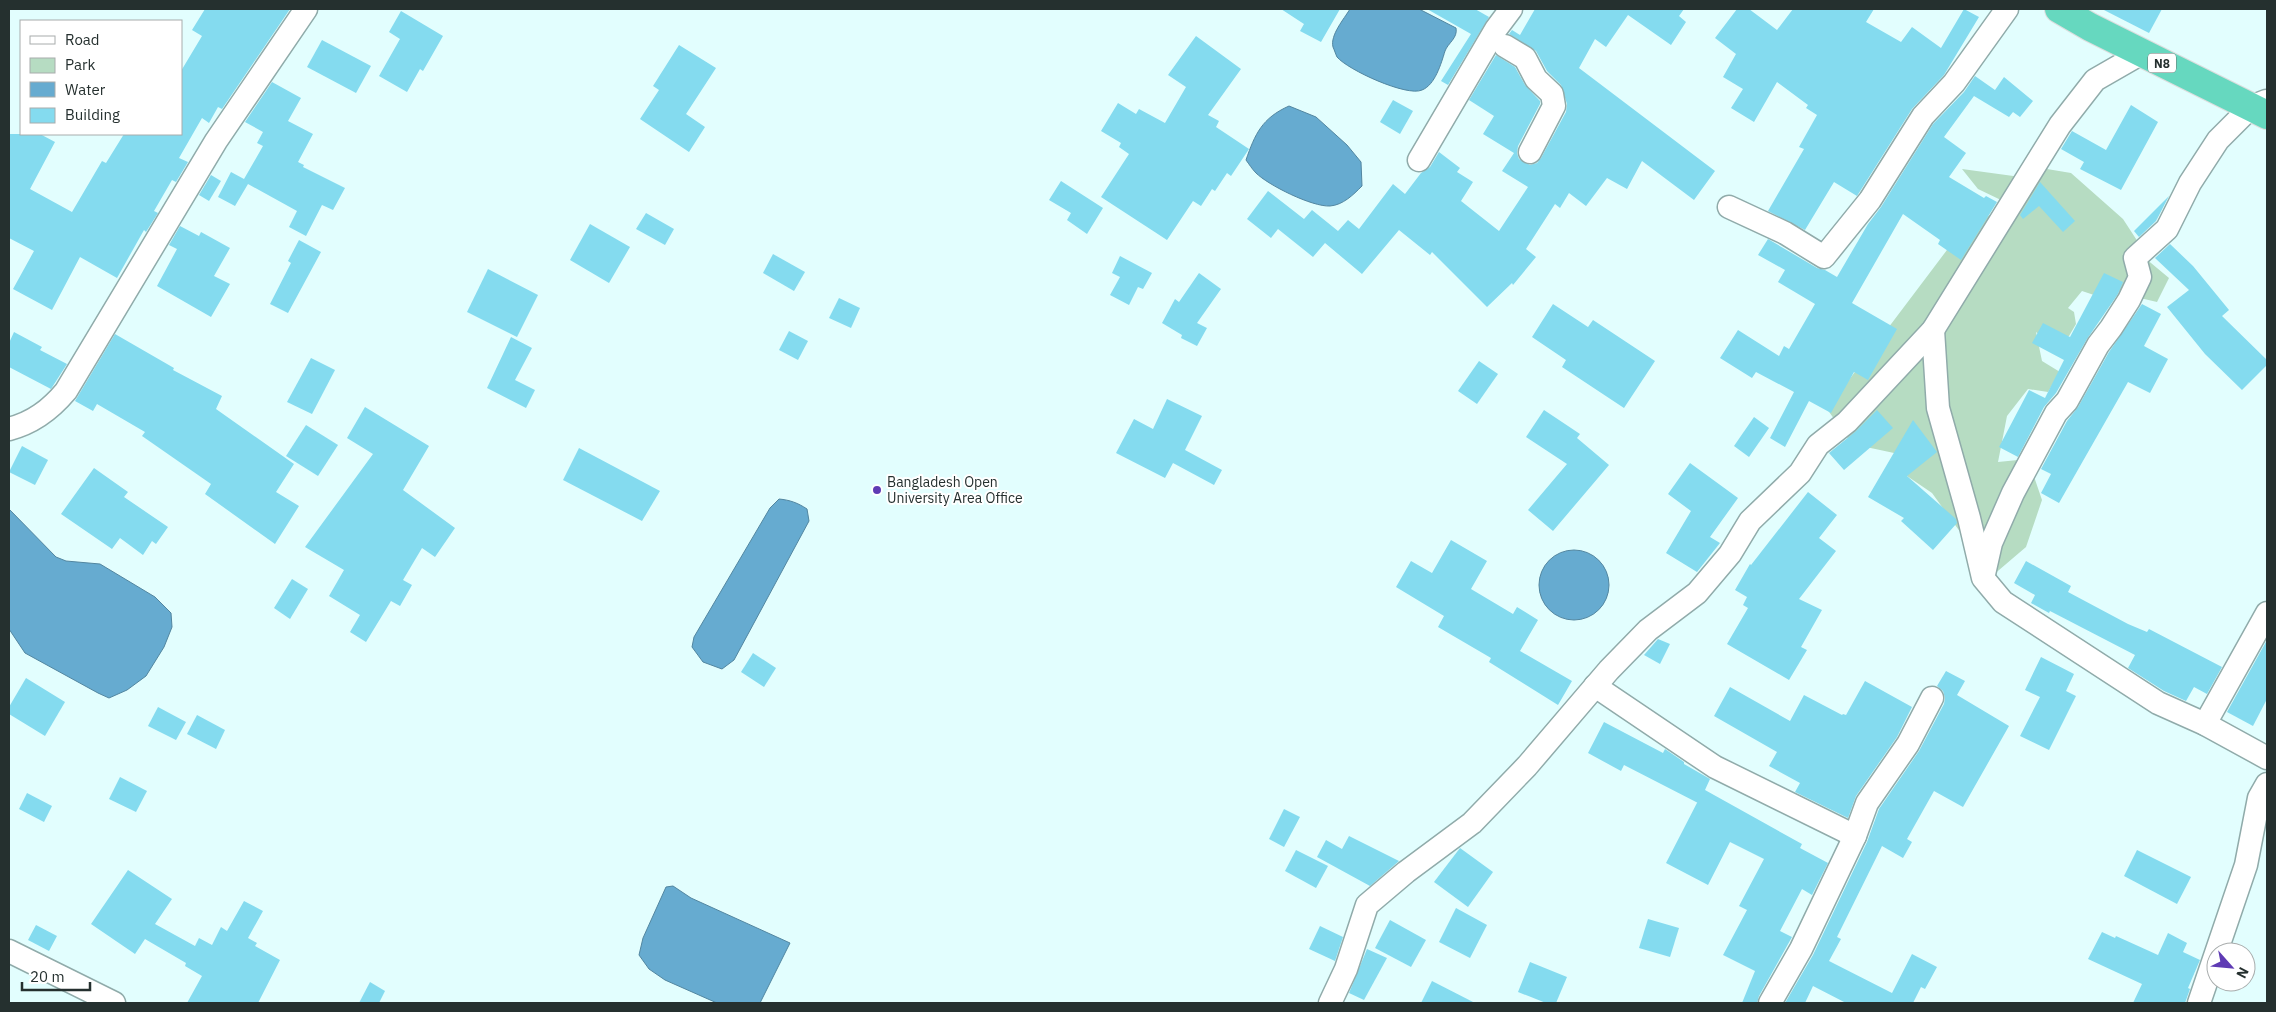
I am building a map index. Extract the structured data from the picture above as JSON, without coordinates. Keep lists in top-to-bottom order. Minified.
{"streets":{"highway":["N8"]},"places":["Bangladesh Open University Area Office"],"legend":["Road","Park","Water","Building"],"scale_bar":"20 m","north":"bottom right"}
